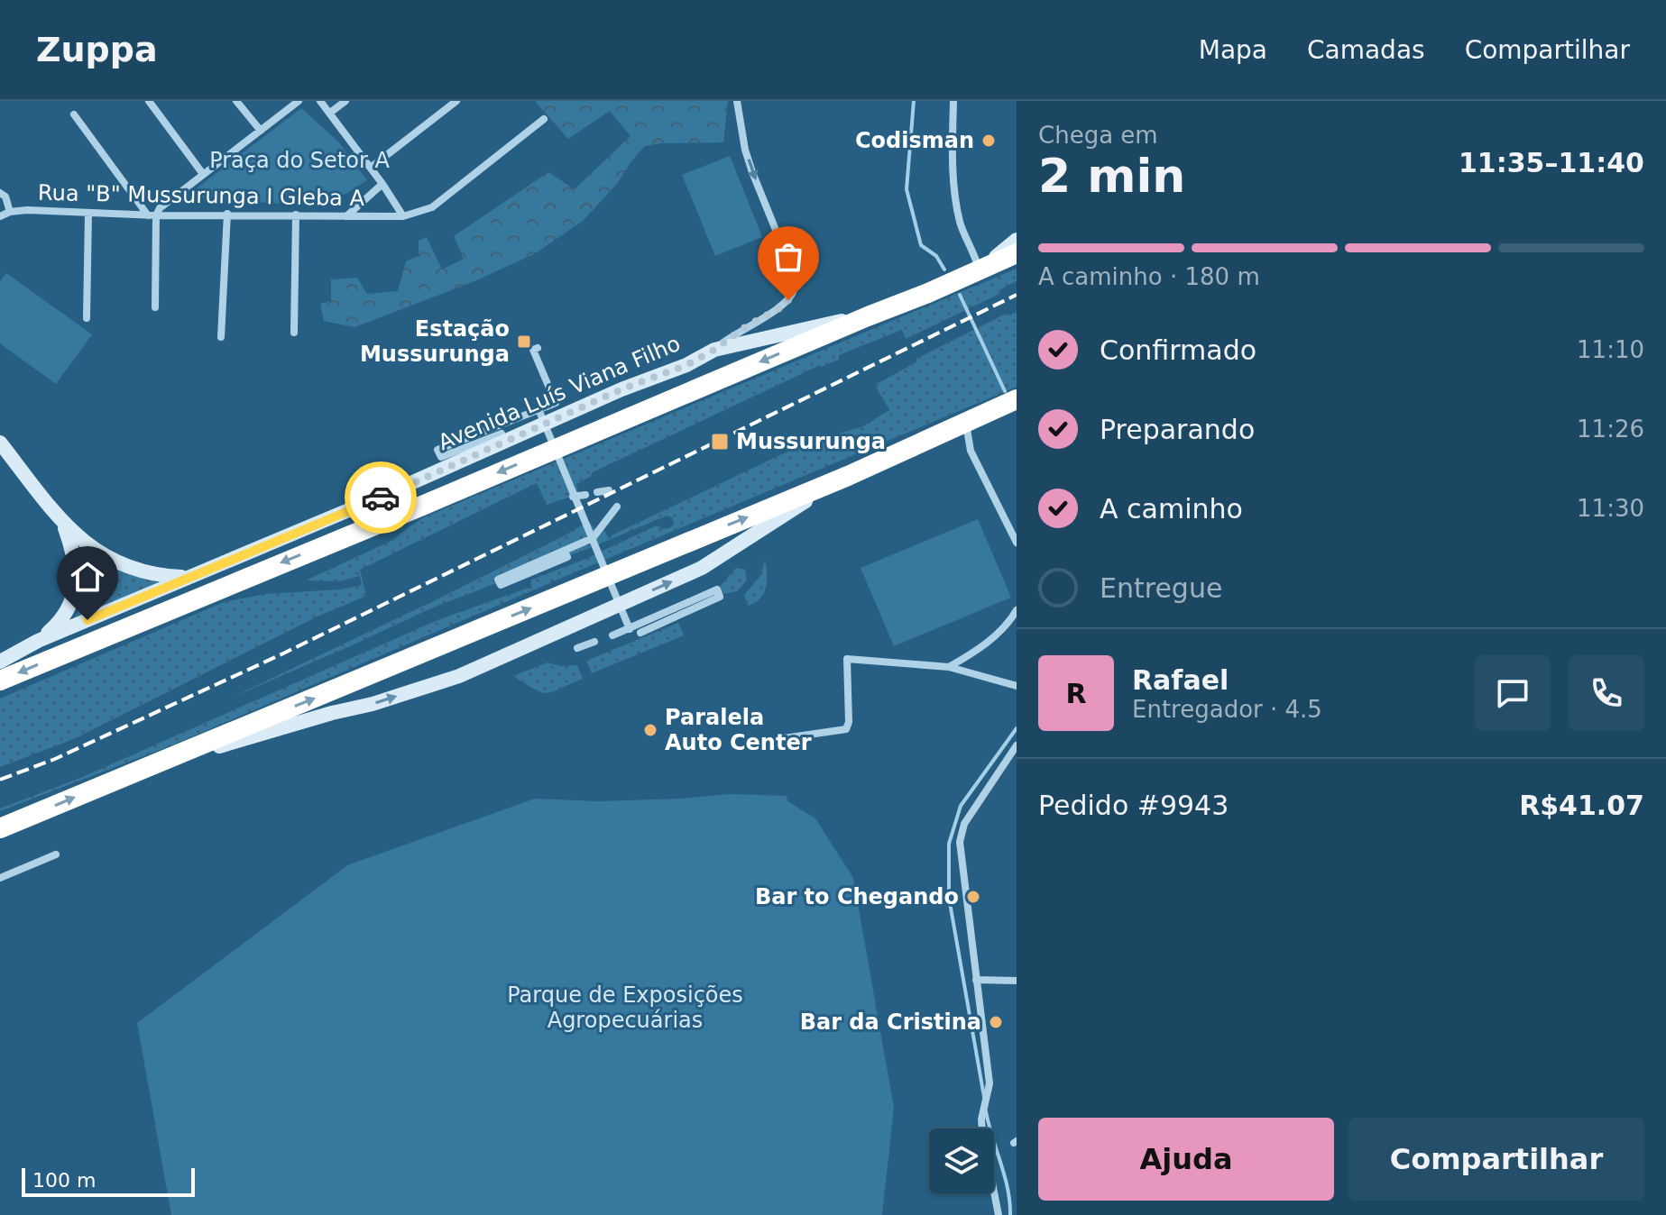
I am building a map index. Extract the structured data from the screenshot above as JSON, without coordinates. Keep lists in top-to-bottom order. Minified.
{"streets":{"highway":["Avenida Luís Viana Filho"],"street":["Rua \"B\" Mussurunga I Gleba A"]},"parks":["Praça do Setor A","Parque de Exposições Agropecuárias"],"places":{"other":["Codisman","Paralela Auto Center","Bar to Chegando","Bar da Cristina"],"transit":["Estação Mussurunga","Mussurunga"]},"scale_bar":"100 m","page":{"header":"Zuppa","nav":["Mapa","Camadas","Compartilhar"],"heading":["2 min","Chega em","11:35–11:40"],"panel":["Rafael","Entregador · 4.5","Pedido #9943","R$41.07"],"bar":"A caminho · 180 m","list":[["Confirmado","11:10"],["Preparando","11:26"],["A caminho","11:30"],"Entregue"],"round":"R","buttons":["Ajuda","Compartilhar"],"scale":"100 m"}}
